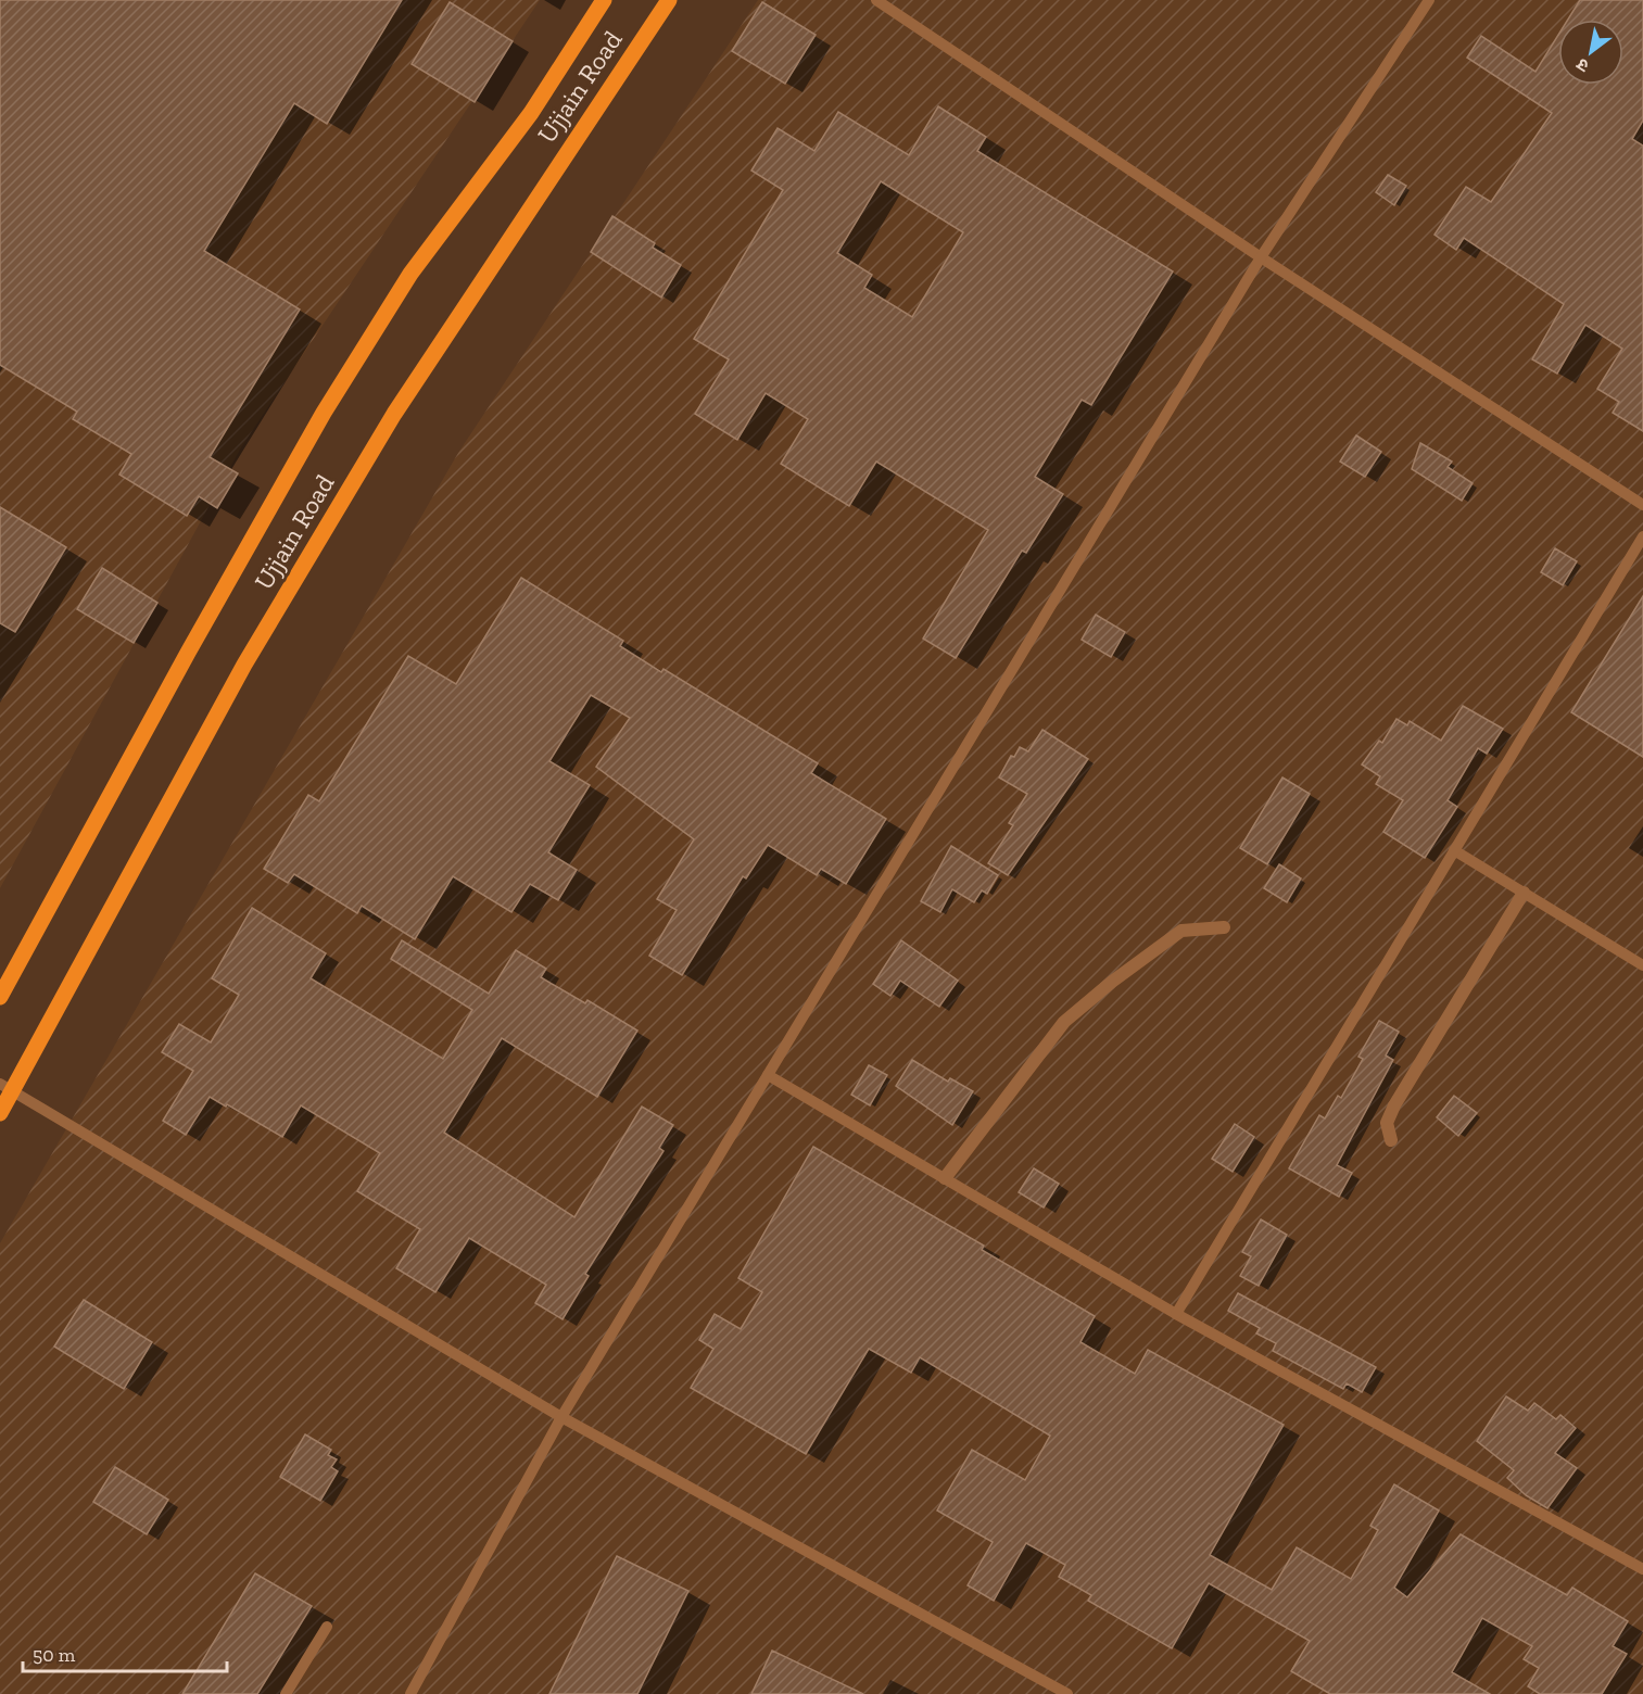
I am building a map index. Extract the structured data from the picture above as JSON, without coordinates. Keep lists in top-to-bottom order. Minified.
{"streets":{"main road":["Ujjain Road"]},"scale_bar":"50 m","north":"bottom left"}
